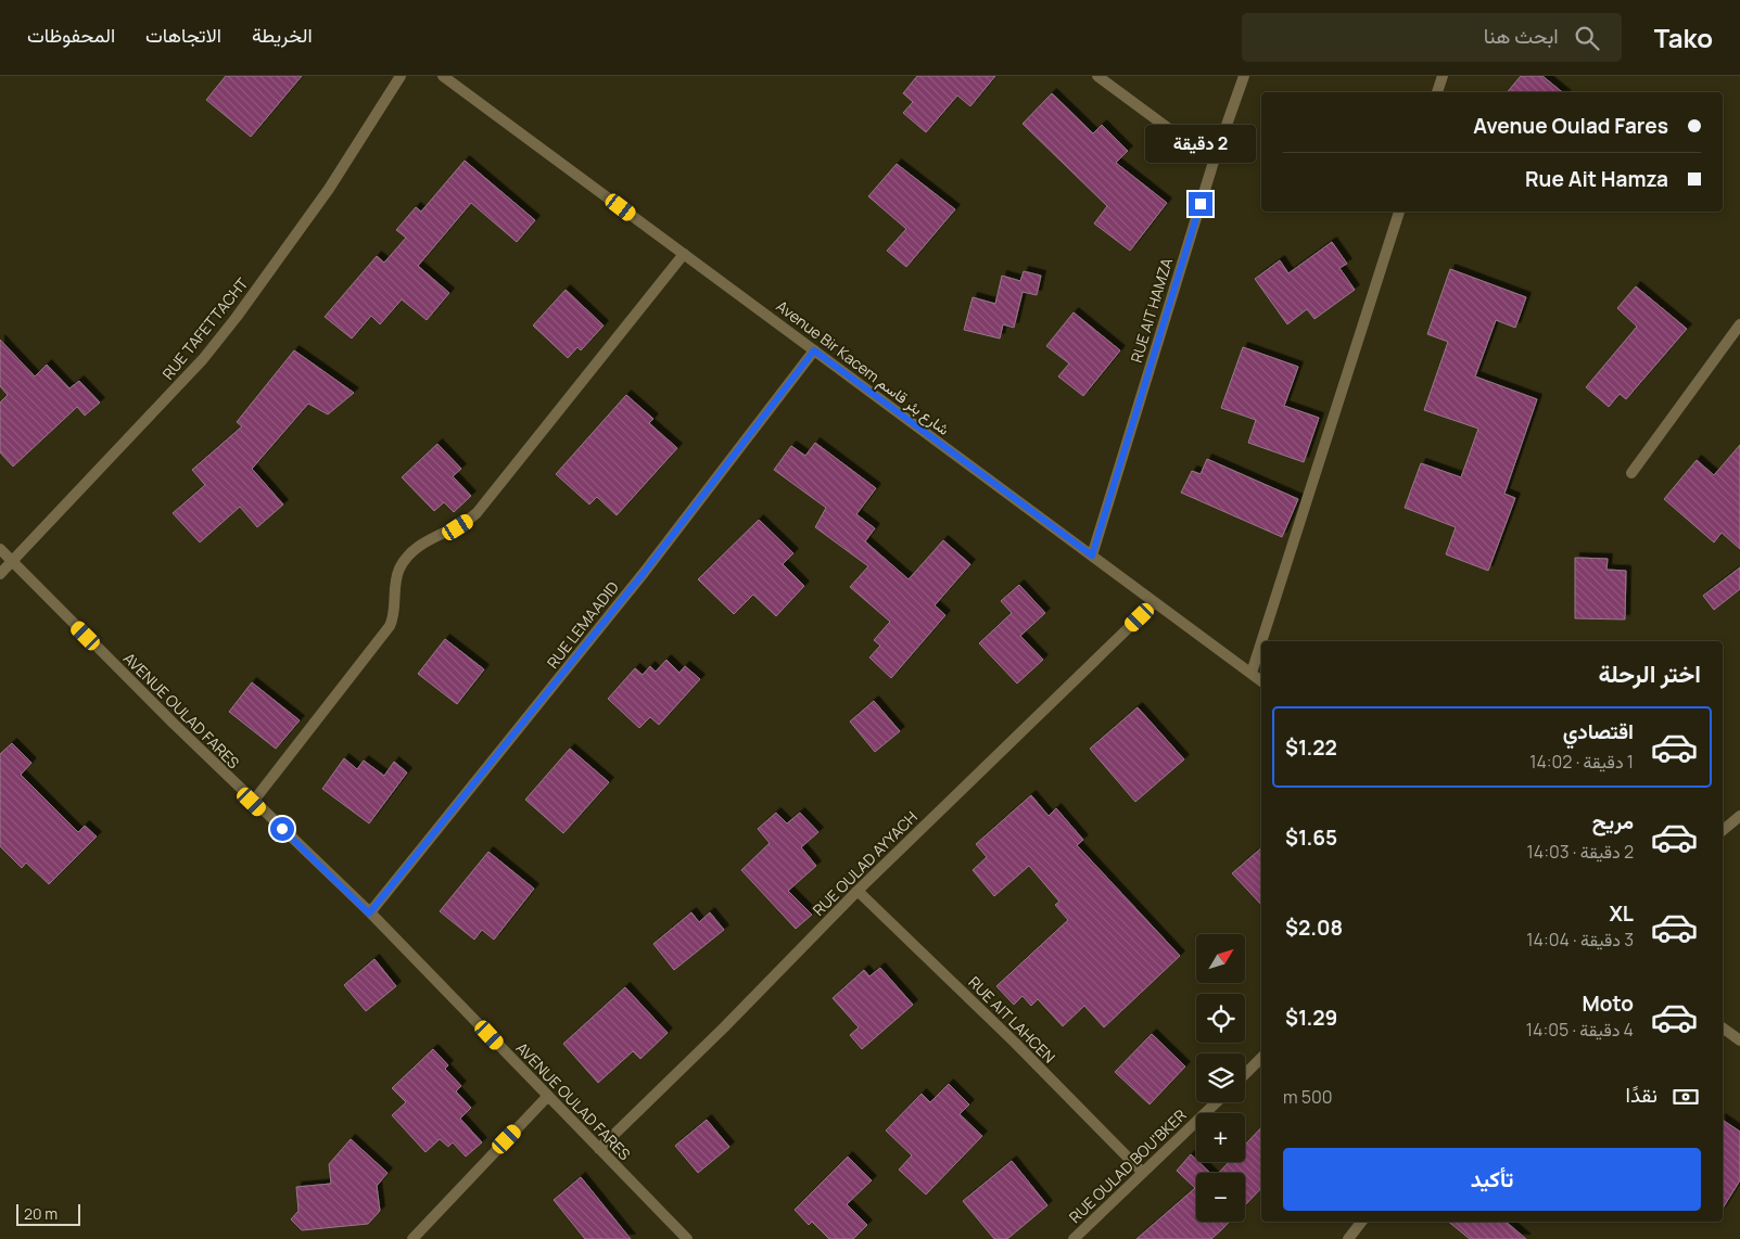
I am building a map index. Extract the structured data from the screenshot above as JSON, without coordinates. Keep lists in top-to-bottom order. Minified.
{"streets":{"street":["RUE AIT HAMZA","RUE TAFETTACHT","Avenue Bir Kacem شارع بئر قاسم","RUE LEMAADID","AVENUE OULAD FARES","RUE OULAD AYYACH","RUE AIT LAHCEN","RUE OULAD BOU'BKER"]},"crossings":[["RUE AIT HAMZA","Avenue Bir Kacem شارع بئر قاسم"],["RUE TAFETTACHT","AVENUE OULAD FARES"],["Avenue Bir Kacem شارع بئر قاسم","RUE LEMAADID"],["Avenue Bir Kacem شارع بئر قاسم","RUE OULAD AYYACH"],["RUE LEMAADID","AVENUE OULAD FARES"],["AVENUE OULAD FARES","RUE OULAD AYYACH"],["RUE OULAD AYYACH","RUE AIT LAHCEN"],["RUE AIT LAHCEN","RUE OULAD BOU'BKER"]],"scale_bar":"20 m","north":"top right","page":{"header":"Tako","search":"ابحث هنا","nav":["الخريطة","الاتجاهات","المحفوظات"],"banner":["Avenue Oulad Fares","Rue Ait Hamza"],"bubble":"2 دقيقة","heading":"اختر الرحلة","list":[{"name":"اقتصادي","note":"1 دقيقة · 14:02","value":"$1.22"},{"name":"مريح","note":"2 دقيقة · 14:03","value":"$1.65"},{"name":"XL","note":"3 دقيقة · 14:04","value":"$2.08"},{"name":"Moto","note":"4 دقيقة · 14:05","value":"$1.29"}],"map_buttons":["+","−"],"pay":["نقدًا","500 m"],"buttons":"تأكيد","scale":"20 m"}}
